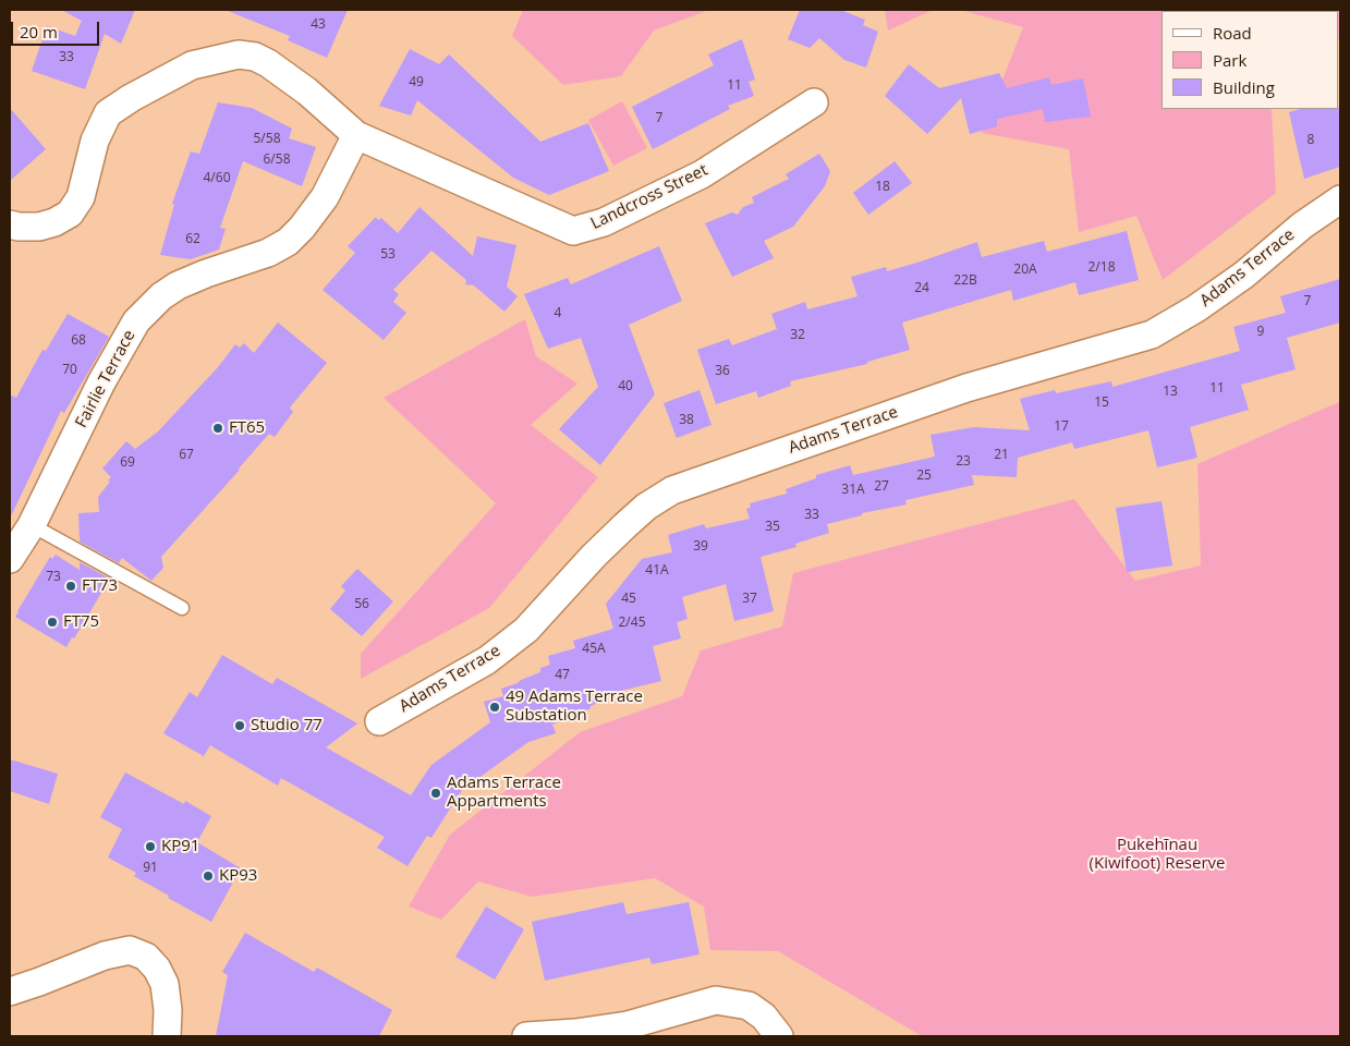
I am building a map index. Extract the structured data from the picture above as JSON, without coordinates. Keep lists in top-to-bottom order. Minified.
{"streets":{"street":["Landcross Street","Adams Terrace","Fairlie Terrace"]},"crossings":[["Landcross Street","Fairlie Terrace"]],"parks":["Pukehīnau (Kiwifoot) Reserve"],"places":["FT65","FT73","FT75","49 Adams Terrace Substation","Studio 77","Adams Terrace Appartments","KP91","KP93"],"house_numbers":["43","33","49","11","7","5/58","8","6/58","4/60","18","62","53","2/18","20A","22B","24","7","4","9","32","68","70","36","40","11","13","15","38","17","67","21","23","69","25","27","31A","33","35","39","41A","73","45","37","56","2/45","45A","47","91"],"legend":["Road","Park","Building"],"scale_bar":"20 m"}
